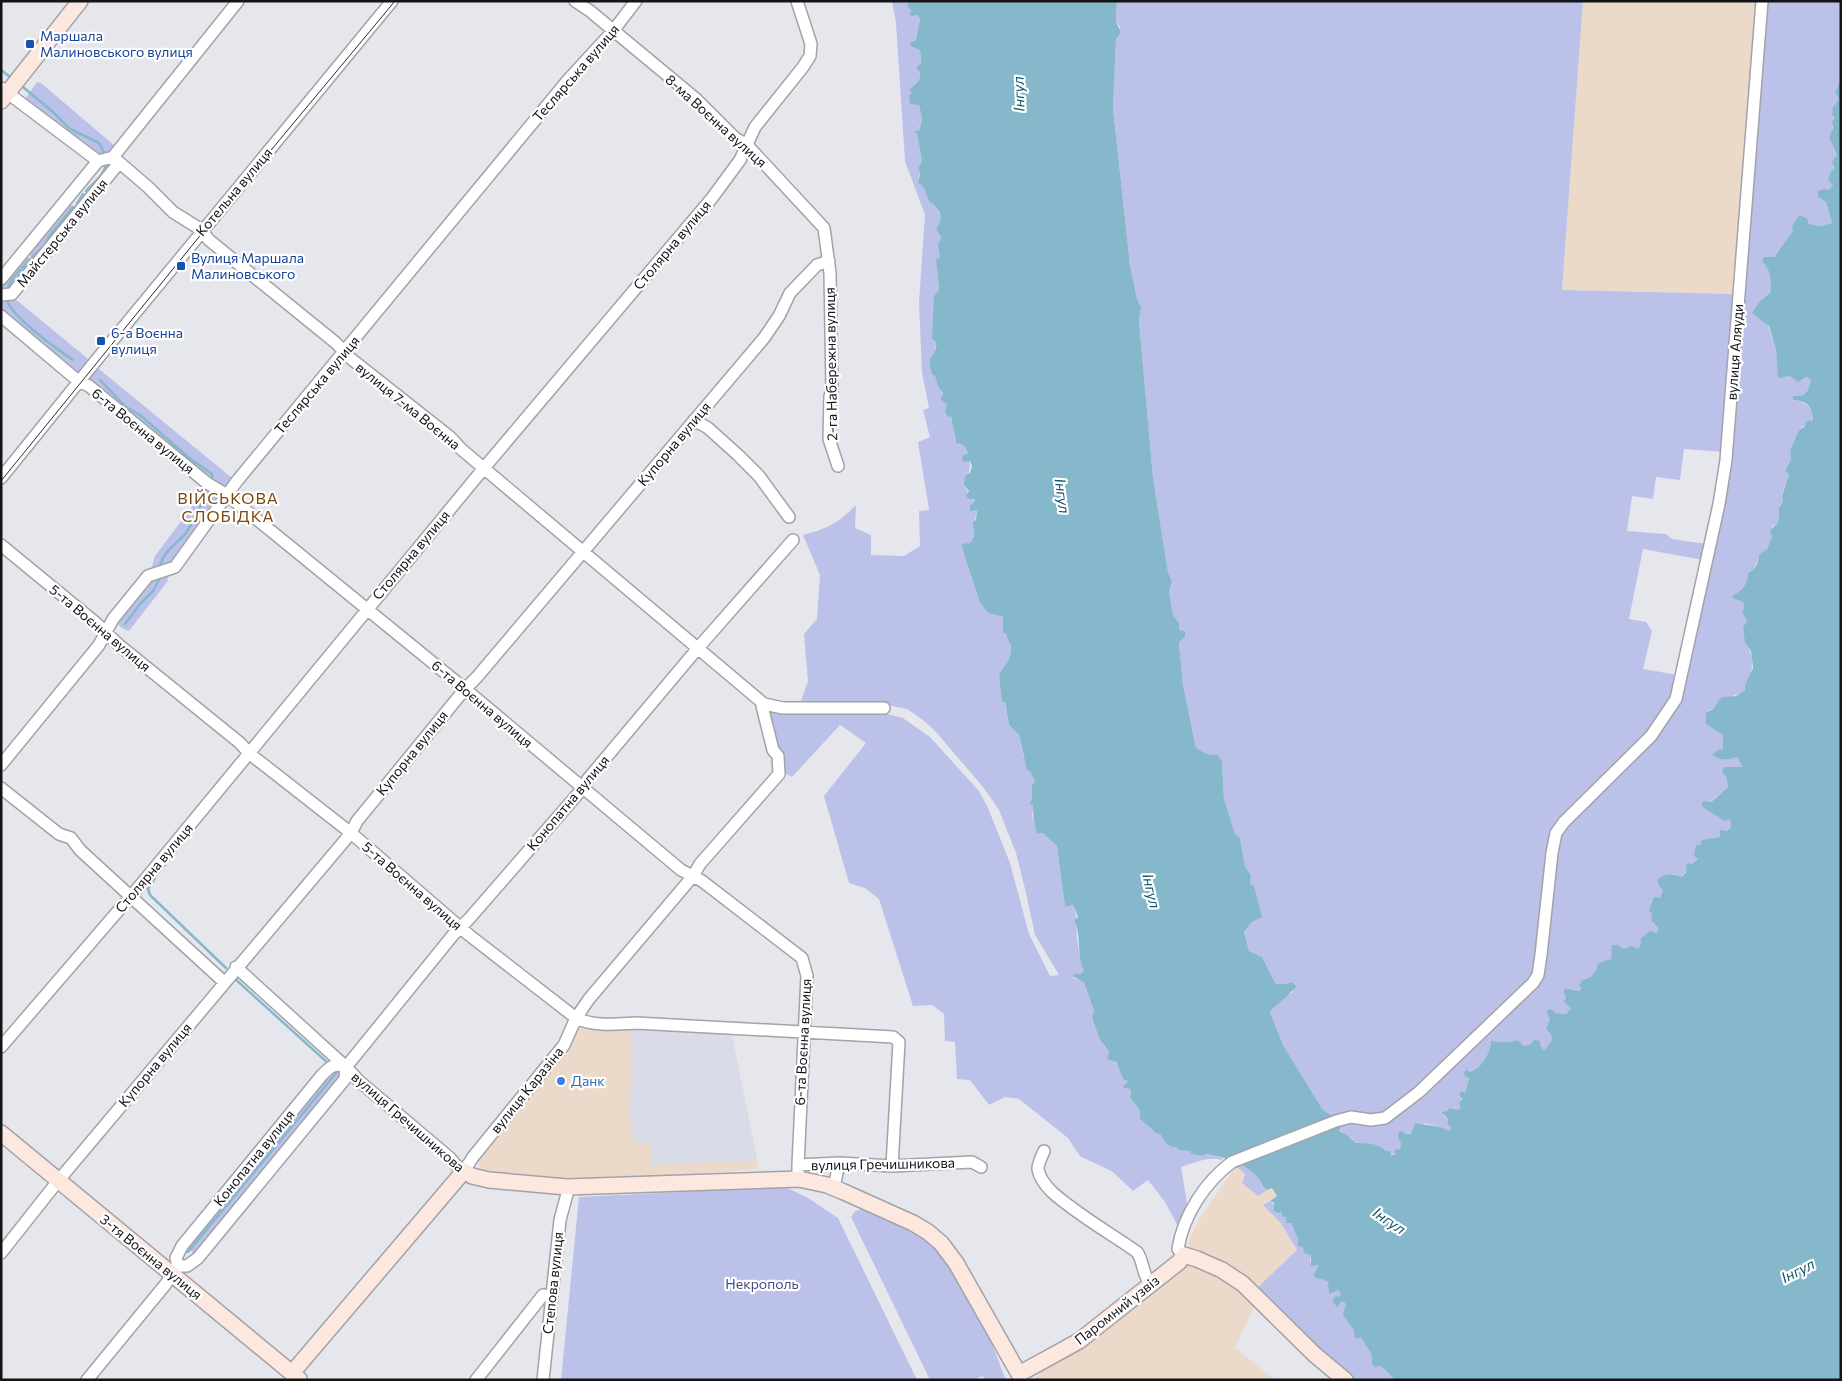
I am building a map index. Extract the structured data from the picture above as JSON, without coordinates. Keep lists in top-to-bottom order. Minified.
{"streets":{"main road":["вулиця Каразіна","вулиця Гречишникова","3-тя Воєнна вулиця","Паромний узвіз"],"street":["Теслярська вулиця","8-ма Воєнна вулиця","Котельна вулиця","Майстерська вулиця","Столярна вулиця","вулиця Аляуди","2-га Набережна вулиця","вулиця 7-ма Воєнна","6-та Воєнна вулиця","Купорна вулиця","5-та Воєнна вулиця","Конопатна вулиця","Степова вулиця"]},"crossings":[["Теслярська вулиця","8-ма Воєнна вулиця"],["Теслярська вулиця","вулиця 7-ма Воєнна"],["Теслярська вулиця","6-та Воєнна вулиця"],["Теслярська вулиця","5-та Воєнна вулиця"],["8-ма Воєнна вулиця","Столярна вулиця"],["8-ма Воєнна вулиця","2-га Набережна вулиця"],["8-ма Воєнна вулиця","Купорна вулиця"],["Котельна вулиця","вулиця 7-ма Воєнна"],["Котельна вулиця","6-та Воєнна вулиця"],["Майстерська вулиця","вулиця 7-ма Воєнна"],["Столярна вулиця","вулиця 7-ма Воєнна"],["Столярна вулиця","6-та Воєнна вулиця"],["Столярна вулиця","5-та Воєнна вулиця"],["вулиця Аляуди","Паромний узвіз"],["2-га Набережна вулиця","Купорна вулиця"],["вулиця 7-ма Воєнна","Купорна вулиця"],["вулиця 7-ма Воєнна","Конопатна вулиця"],["вулиця 7-ма Воєнна","вулиця Каразіна"],["6-та Воєнна вулиця","Купорна вулиця"],["6-та Воєнна вулиця","5-та Воєнна вулиця"],["6-та Воєнна вулиця","Конопатна вулиця"],["6-та Воєнна вулиця","вулиця Каразіна"],["6-та Воєнна вулиця","вулиця Гречишникова"],["Купорна вулиця","5-та Воєнна вулиця"],["Купорна вулиця","вулиця Гречишникова"],["Купорна вулиця","3-тя Воєнна вулиця"],["5-та Воєнна вулиця","Конопатна вулиця"],["5-та Воєнна вулиця","вулиця Каразіна"],["5-та Воєнна вулиця","вулиця Гречишникова"],["Конопатна вулиця","вулиця Гречишникова"],["Конопатна вулиця","3-тя Воєнна вулиця"],["вулиця Каразіна","вулиця Гречишникова"],["вулиця Каразіна","3-тя Воєнна вулиця"],["вулиця Гречишникова","Степова вулиця"],["вулиця Гречишникова","Паромний узвіз"]],"districts":["ВІЙСЬКОВА СЛОБІДКА"],"water":["Інгул"],"parks":["Некрополь"],"places":{"transit":["Маршала Малиновського вулиця","Вулиця Маршала Малиновського","6-а Воєнна вулиця"],"other":["Данк"]}}
